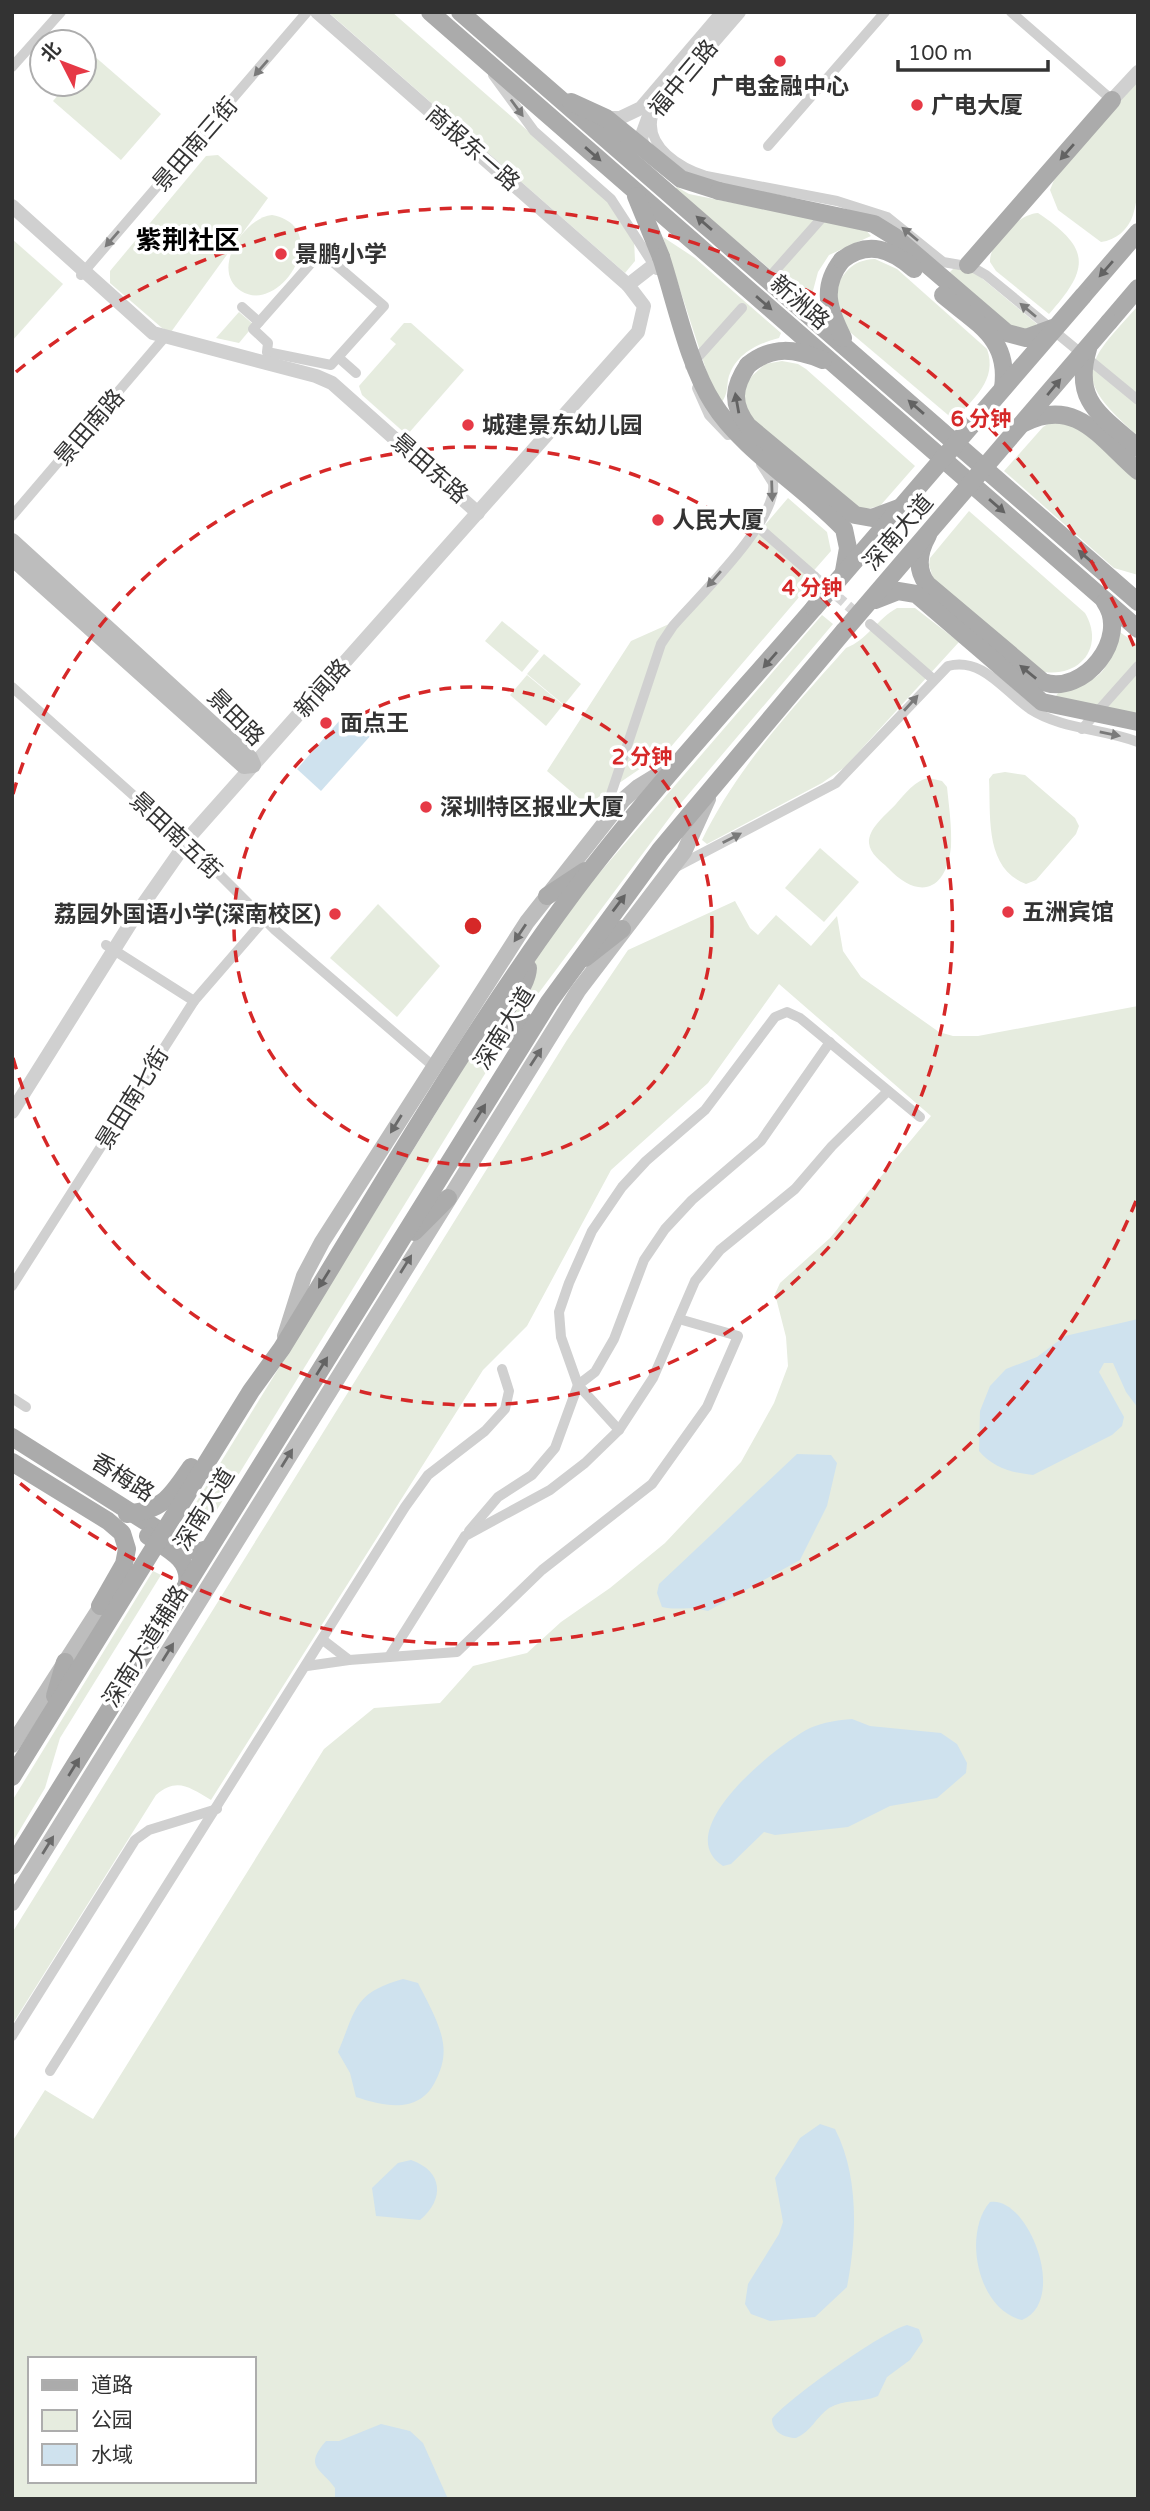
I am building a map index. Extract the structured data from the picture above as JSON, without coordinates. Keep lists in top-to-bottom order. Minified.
{"streets":{"main road":["新洲路","深南大道","景田路","香梅路","深南大道辅路"],"street":["福中三路","景田南三街","商报东一路","景田南路","景田东路","新闻路","景田南五街","景田南七街"]},"crossings":[["景田南三街","商报东一路"],["景田南三街","景田东路"],["商报东一路","新闻路"],["景田南路","景田东路"],["景田东路","新闻路"],["深南大道","香梅路"],["深南大道","深南大道辅路"],["新闻路","景田路"],["新闻路","景田南五街"],["景田南五街","景田南七街"]],"one_way":["景田南三街"],"districts":["紫荆社区"],"places":["广电金融中心","广电大厦","景鹏小学","城建景东幼儿园","人民大厦","面点王","深圳特区报业大厦","五洲宾馆","荔园外国语小学(深南校区)"],"legend":["道路","公园","水域"],"scale_bar":"100 m","north":"top left","rings":["6 分钟","4 分钟","2 分钟"]}
